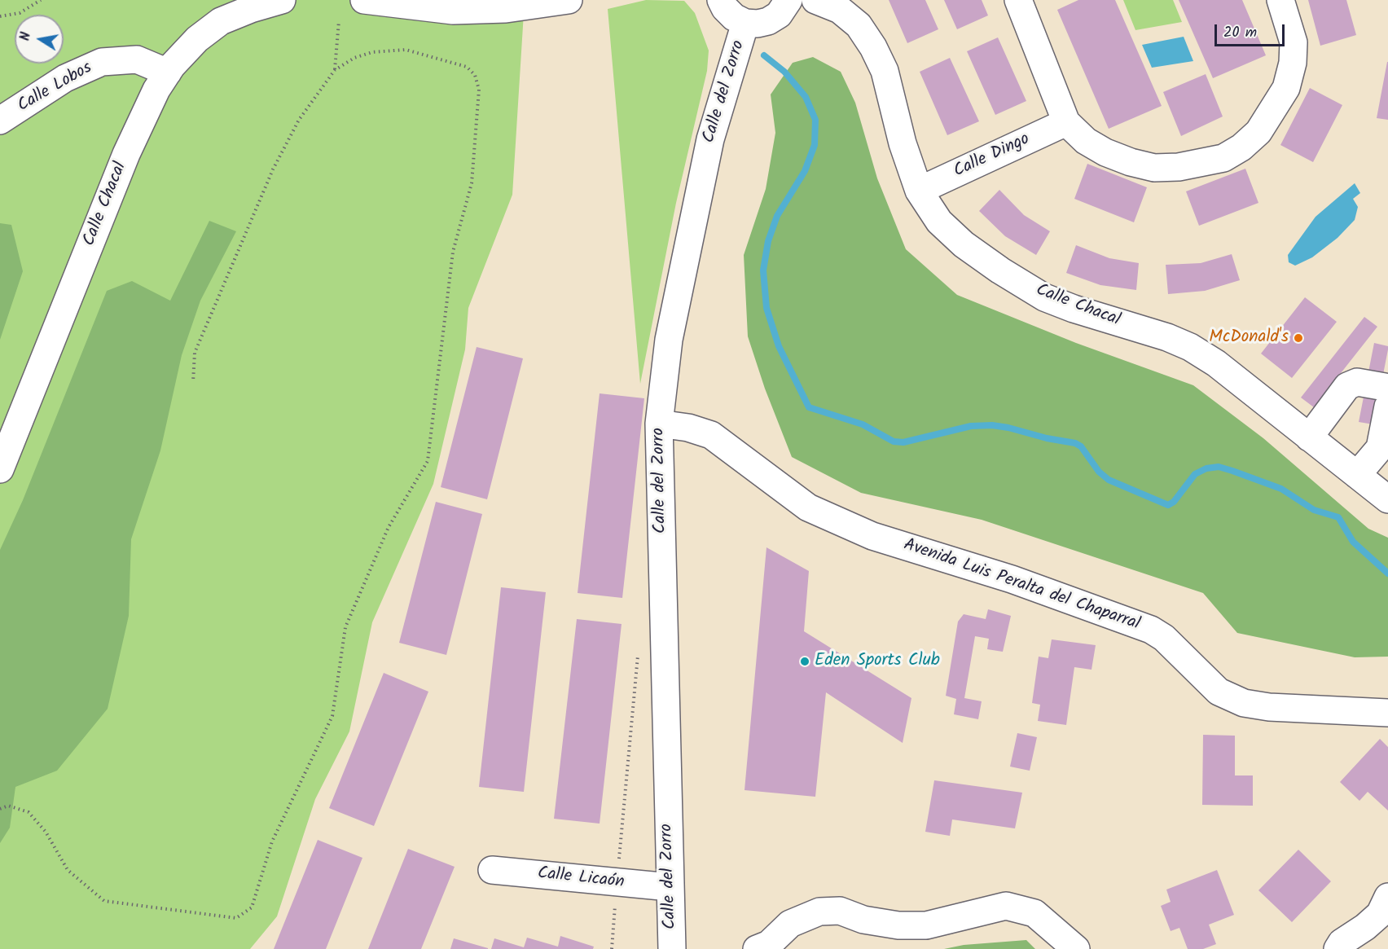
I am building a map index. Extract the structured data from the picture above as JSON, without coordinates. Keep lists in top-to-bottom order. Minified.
{"streets":{"street":["Calle Lobos","Calle del Zorro","Calle Dingo","Calle Chacal","Avenida Luis Peralta del Chaparral","Calle Licaón"]},"crossings":[["Calle Lobos","Calle Chacal"],["Calle del Zorro","Avenida Luis Peralta del Chaparral"],["Calle del Zorro","Calle Licaón"],["Calle Dingo","Calle Chacal"]],"places":["McDonald's","Eden Sports Club"],"scale_bar":"20 m","north":"left"}
